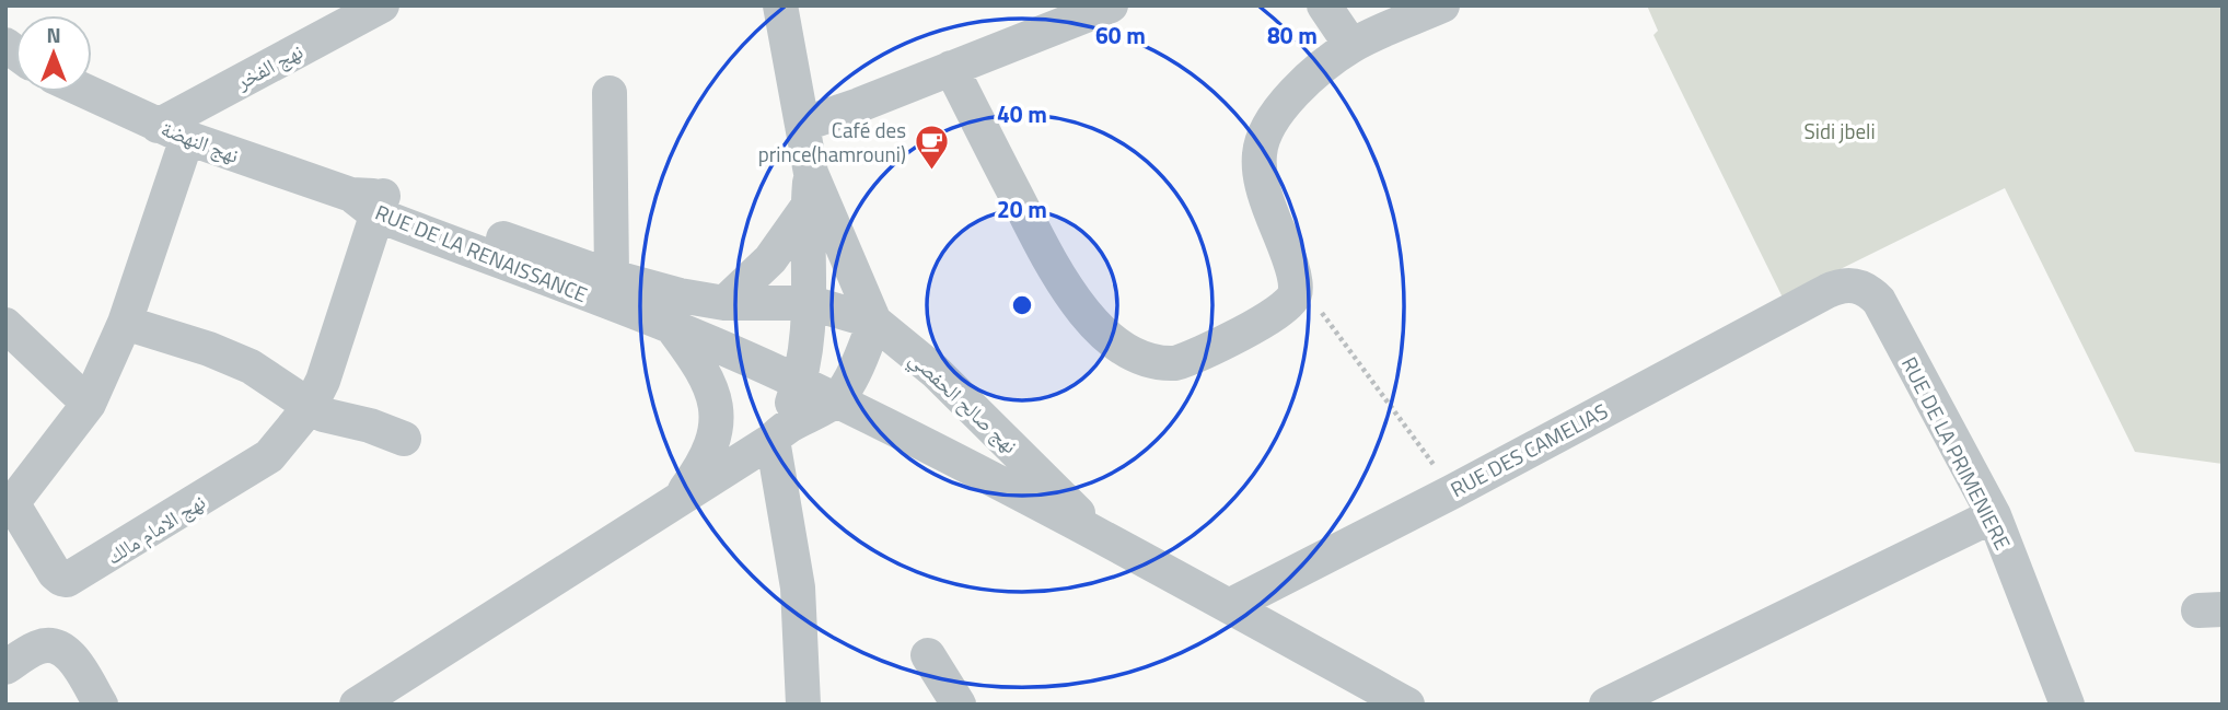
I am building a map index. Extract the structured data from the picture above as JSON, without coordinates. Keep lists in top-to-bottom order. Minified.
{"streets":{"street":["نهج الفخر","نهج النهضة","RUE DE LA RENAISSANCE","نهج صالح الحفصي","RUE DES CAMELIAS","RUE DE LA PRIMENIERE","نهج الامام مالك"]},"crossings":[["نهج الفخر","نهج النهضة"],["نهج النهضة","RUE DE LA RENAISSANCE"],["RUE DE LA RENAISSANCE","نهج صالح الحفصي"],["نهج صالح الحفصي","RUE DES CAMELIAS"],["RUE DES CAMELIAS","RUE DE LA PRIMENIERE"]],"parks":["Sidi jbeli"],"places":{"cafe":["Café des prince(hamrouni)"]},"north":"top","rings":["80 m","60 m","40 m","20 m"]}
